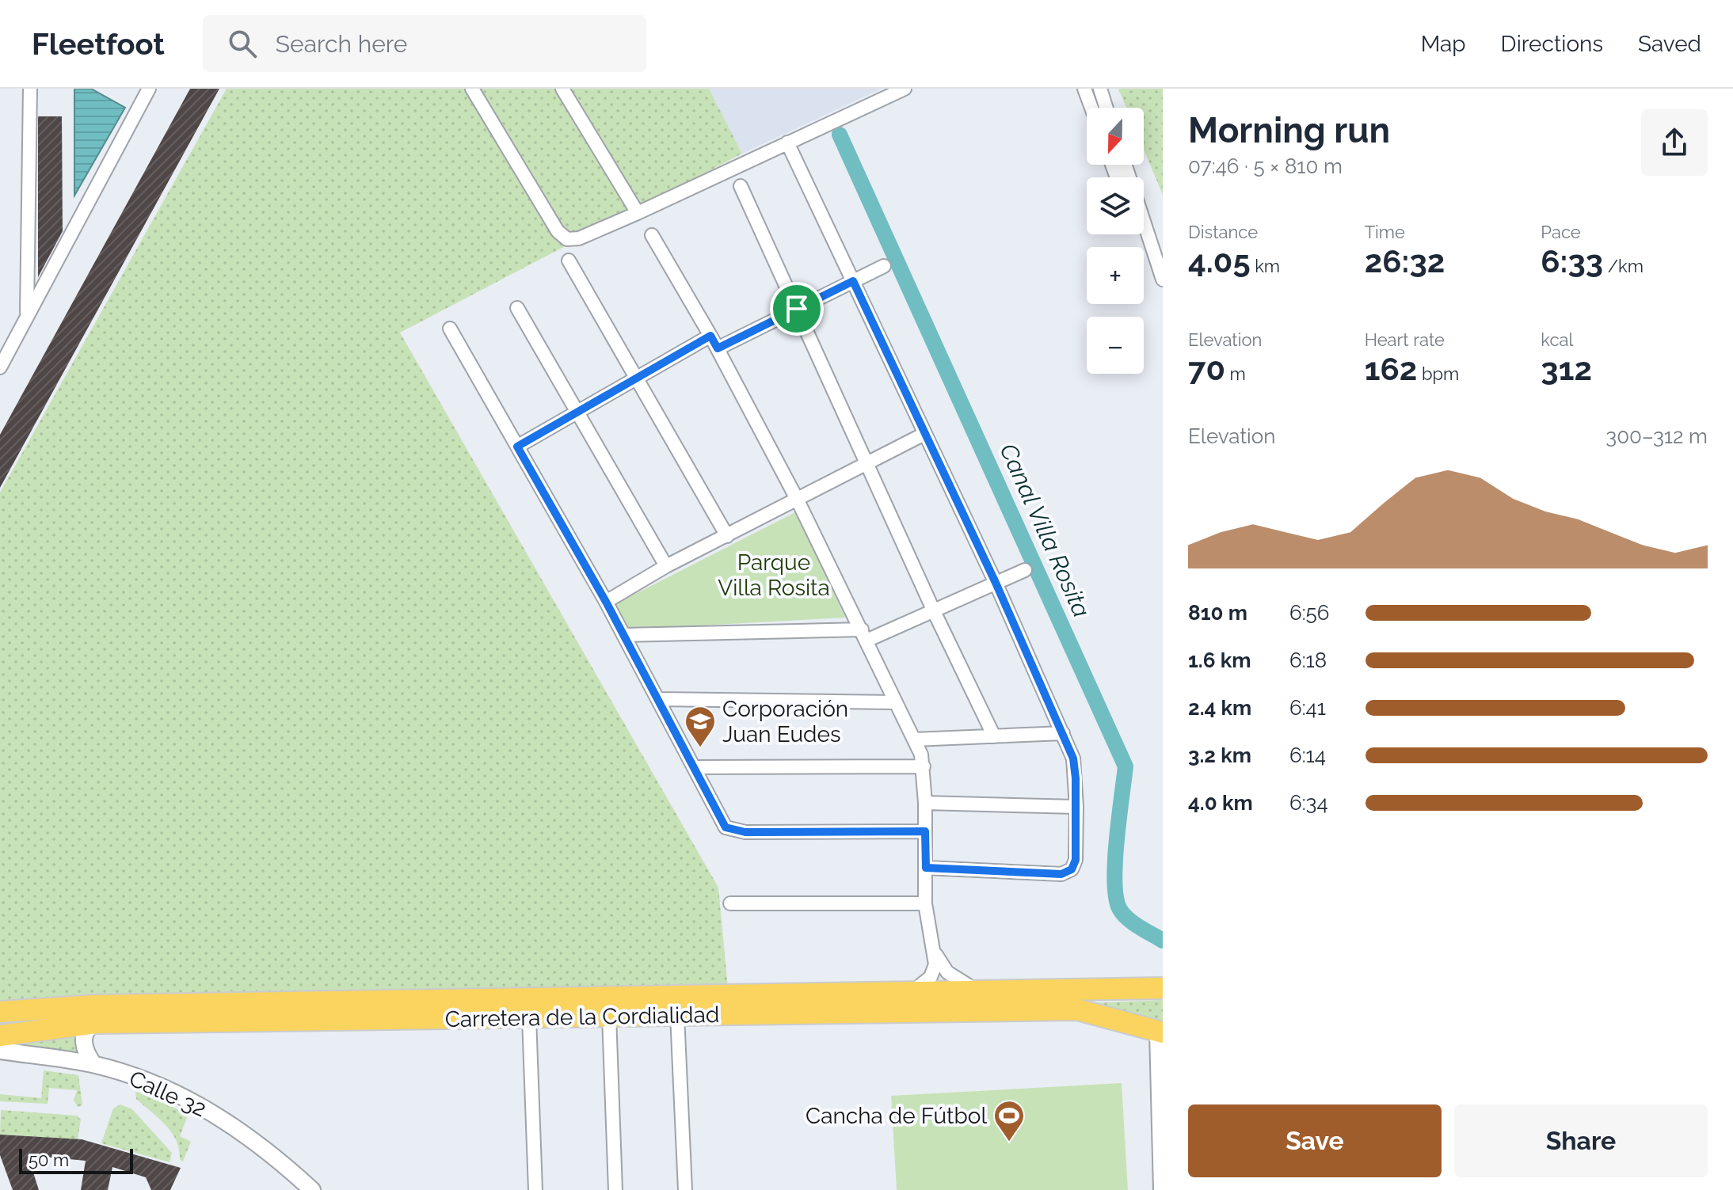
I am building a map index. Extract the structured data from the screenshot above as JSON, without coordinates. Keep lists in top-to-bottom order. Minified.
{"streets":{"highway":["Carretera de la Cordialidad"],"street":["Calle 32"]},"water":["Canal Villa Rosita"],"parks":["Parque Villa Rosita"],"places":{"school or university":["Corporación Juan Eudes"],"sports":["Cancha de Fútbol"]},"scale_bar":"50 m","north":"bottom","page":{"header":"Fleetfoot","search":"Search here","nav":["Map","Directions","Saved"],"heading":["Morning run","07:46 · 5 × 810 m"],"map_buttons":["+","−"],"stats":[["Distance","4.05 km"],["Time","26:32"],["Pace","6:33 /km"],["Elevation","70 m"],["Heart rate","162 bpm"],["kcal","312"]],"chart":["Elevation","300–312 m"],"list":[{"name":"810 m","note":"6:56"},{"name":"1.6 km","note":"6:18"},{"name":"2.4 km","note":"6:41"},{"name":"3.2 km","note":"6:14"},{"name":"4.0 km","note":"6:34"}],"buttons":["Save","Share"],"scale":"50 m"}}
